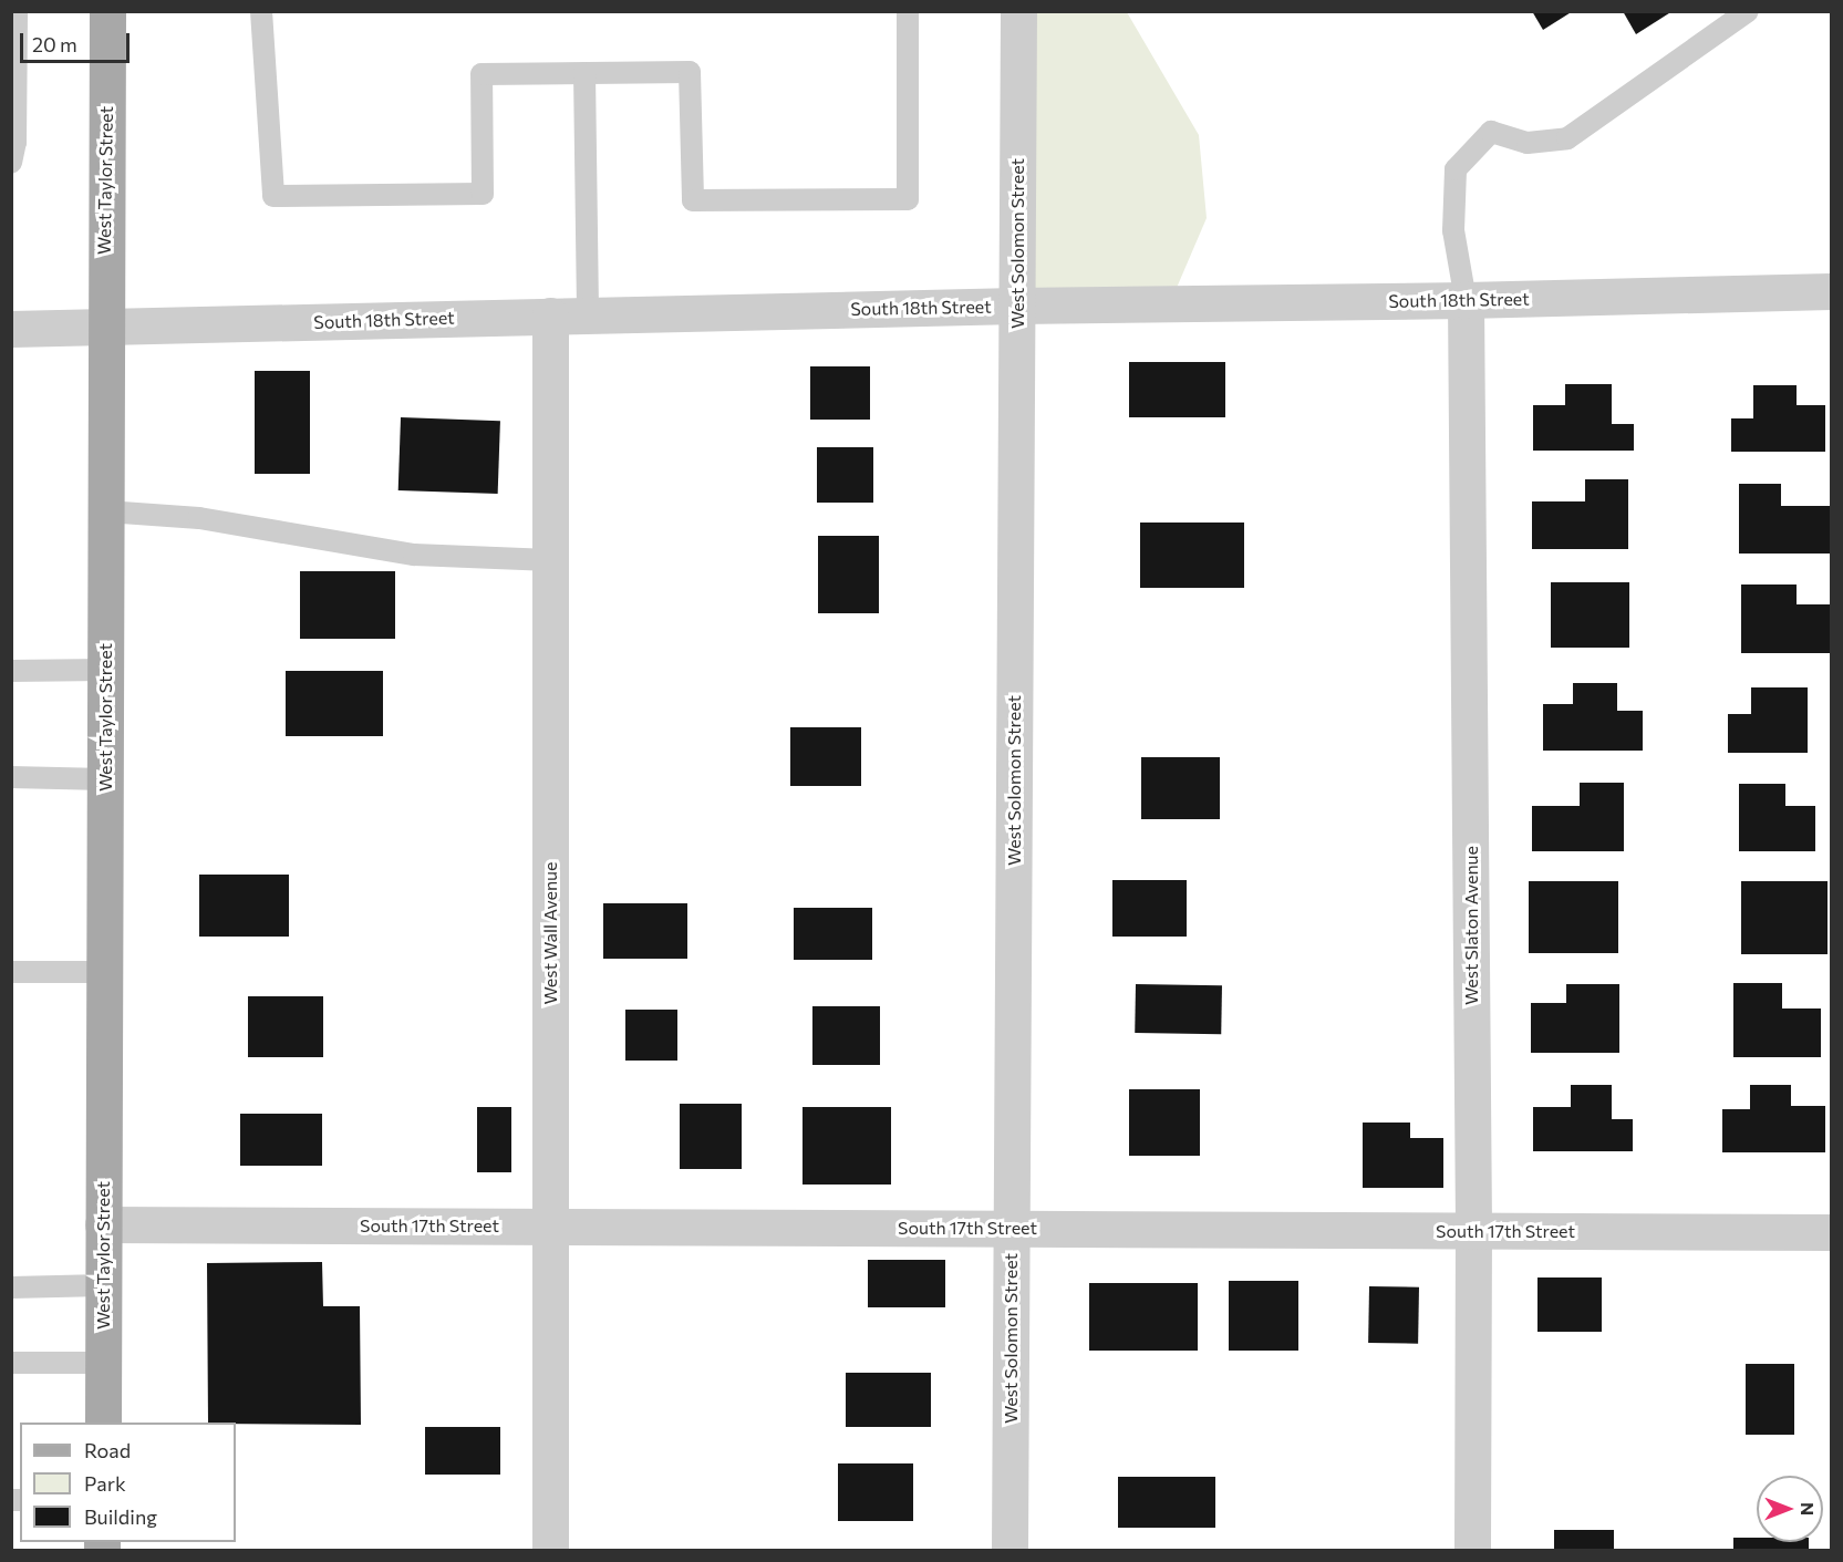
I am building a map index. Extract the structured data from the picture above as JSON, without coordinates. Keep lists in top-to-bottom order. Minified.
{"streets":{"main road":["West Taylor Street"],"street":["West Solomon Street","South 18th Street","West Slaton Avenue","West Wall Avenue","South 17th Street"]},"crossings":[["West Taylor Street","South 18th Street"],["West Taylor Street","South 17th Street"],["West Solomon Street","South 18th Street"],["West Solomon Street","South 17th Street"],["South 18th Street","West Slaton Avenue"],["South 18th Street","West Wall Avenue"],["West Slaton Avenue","South 17th Street"],["West Wall Avenue","South 17th Street"]],"legend":["Road","Park","Building"],"scale_bar":"20 m","north":"right"}
